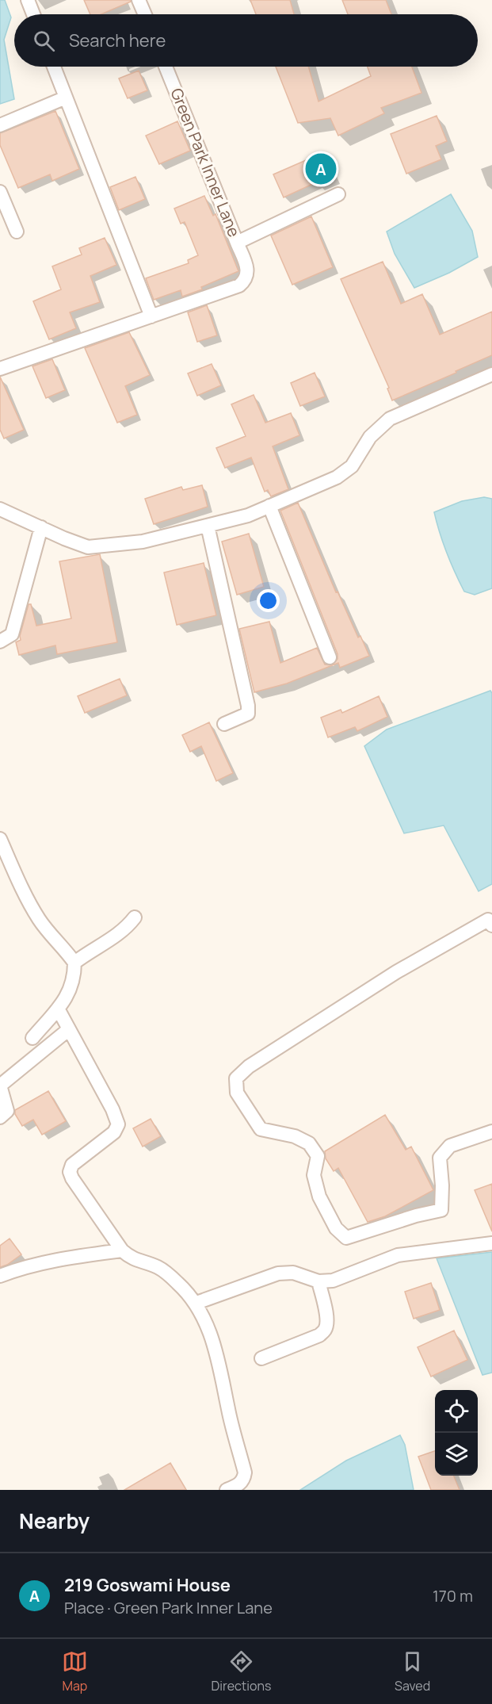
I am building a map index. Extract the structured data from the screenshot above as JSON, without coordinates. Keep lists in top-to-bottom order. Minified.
{"streets":{"street":["Green Park Inner Lane"]},"page":{"search":"Search here","pins":"A","heading":"Nearby","list":[{"mark":"A","name":"219 Goswami House","note":"Place · Green Park Inner Lane","value":"170 m"}],"nav":["Map","Directions","Saved"]}}
